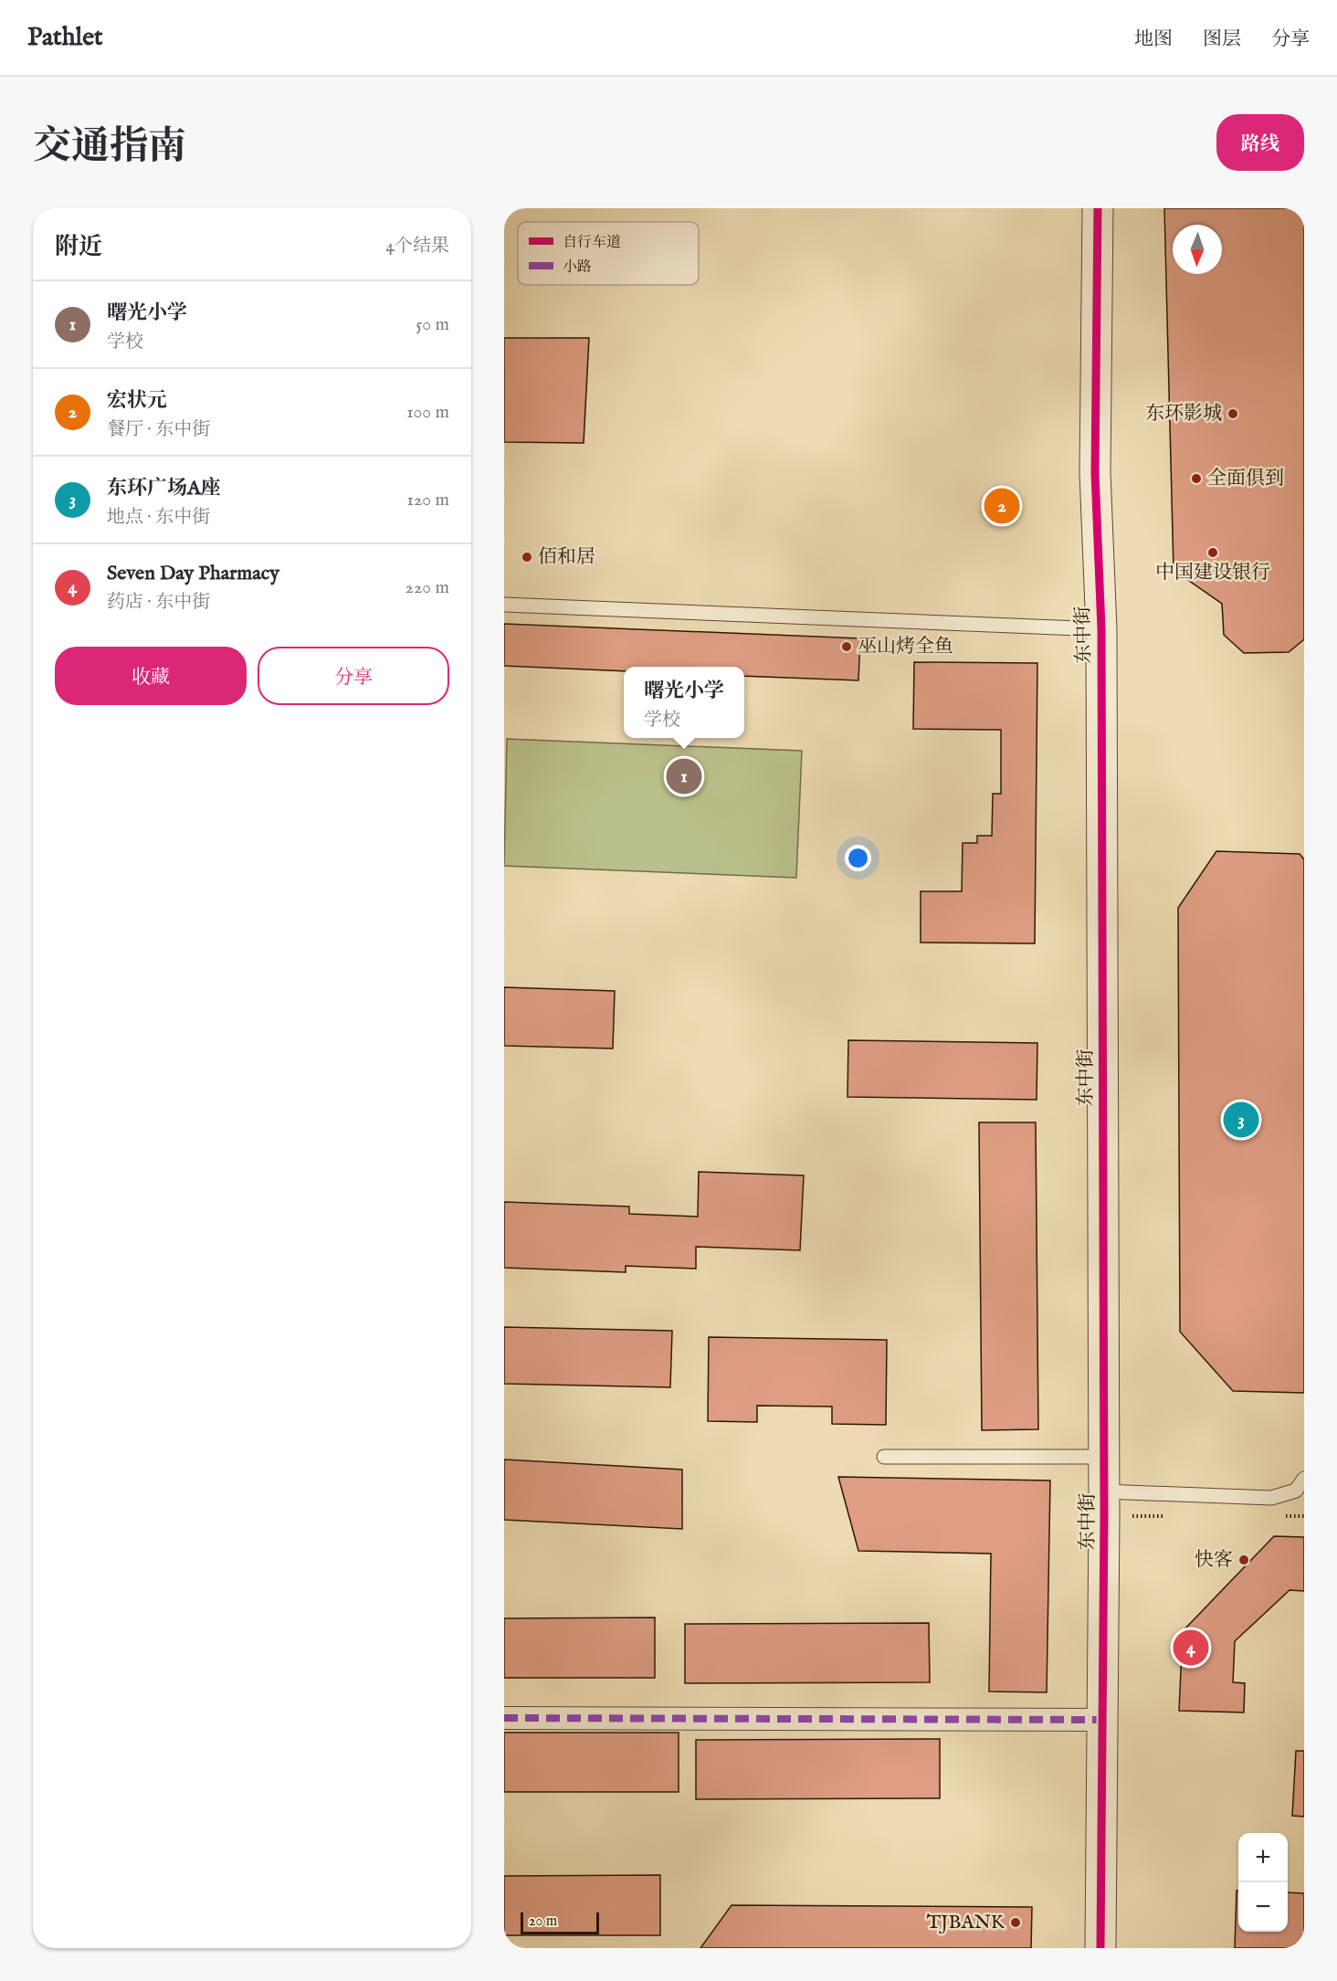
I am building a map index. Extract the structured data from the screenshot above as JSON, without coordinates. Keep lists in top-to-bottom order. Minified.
{"streets":{"street":["东中街"]},"places":["东环影城","全面俱到","中国建设银行","佰和居","巫山烤全鱼","快客","TJBANK"],"legend":["自行车道","小路"],"scale_bar":"20 m","north":"bottom","page":{"header":"Pathlet","nav":["地图","图层","分享"],"title":"交通指南","buttons":["路线",["收藏","分享"]],"heading":["附近","4个结果"],"list":[{"mark":"1","name":"曙光小学","note":"学校","value":"50 m"},{"mark":"2","name":"宏状元","note":"餐厅 · 东中街","value":"100 m"},{"mark":"3","name":"东环广场A座","note":"地点 · 东中街","value":"120 m"},{"mark":"4","name":"Seven Day Pharmacy","note":"药店 · 东中街","value":"220 m"}],"pins":["2","1","3","4"],"popup":["曙光小学","学校"],"map_buttons":["+","−"],"scale":"20 m"}}
